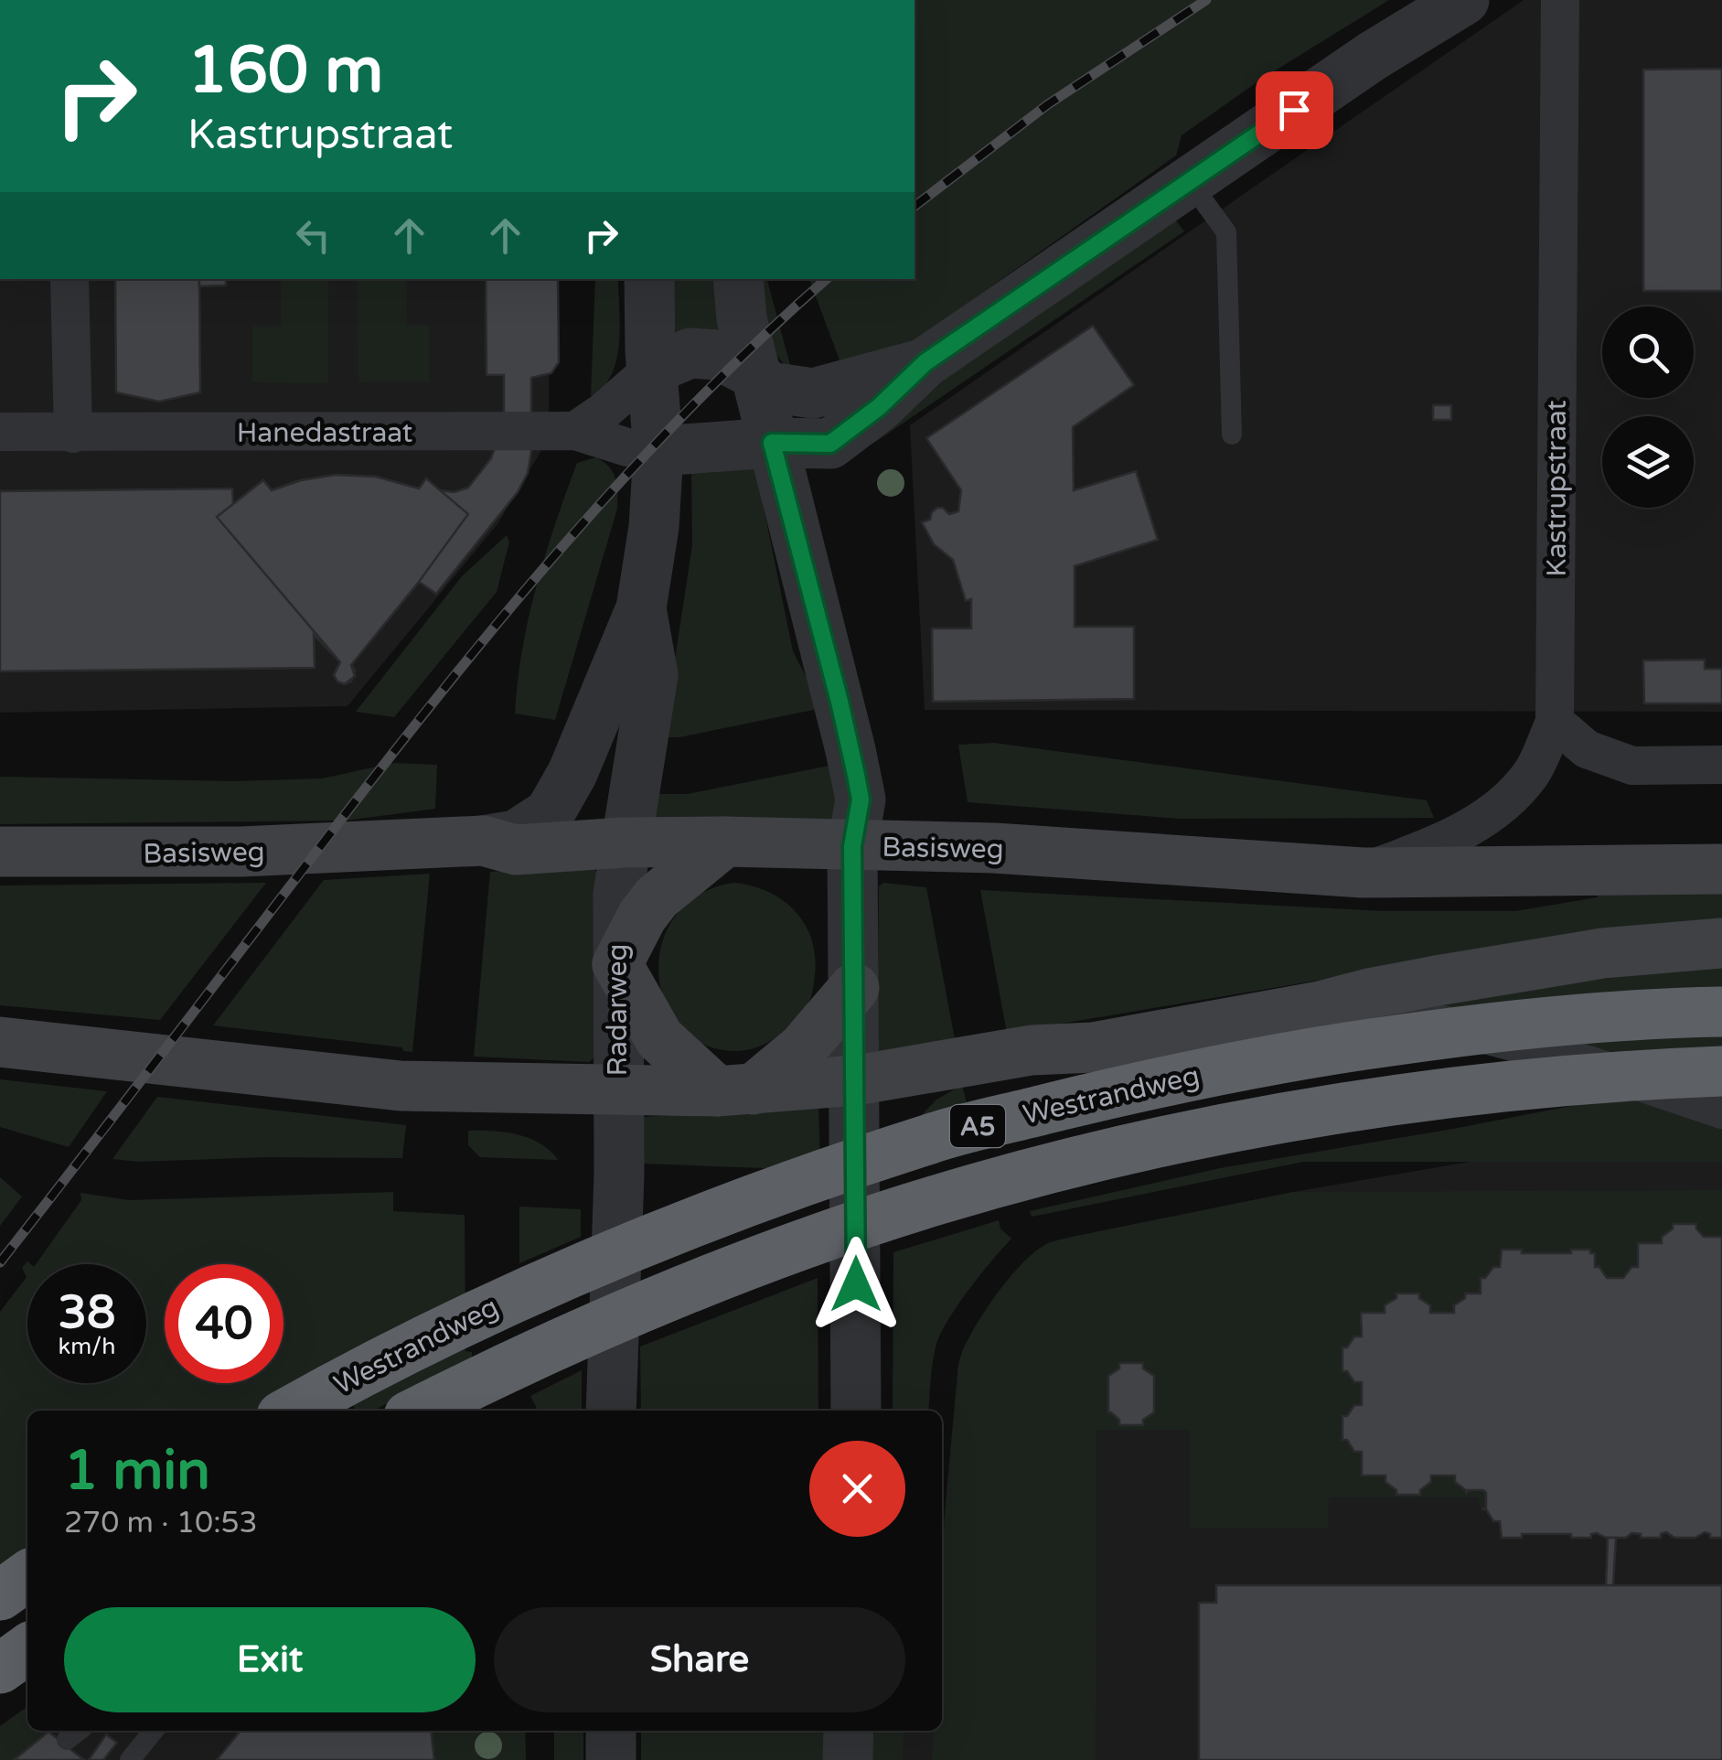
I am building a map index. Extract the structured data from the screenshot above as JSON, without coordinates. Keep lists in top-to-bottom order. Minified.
{"streets":{"highway":["Westrandweg","A5"],"main road":["Basisweg"],"street":["Hanedastraat","Kastrupstraat","Radarweg"]},"crossings":[["Hanedastraat","Radarweg"],["Kastrupstraat","Basisweg"],["Basisweg","Radarweg"]],"page":{"turn":["160 m","Kastrupstraat"],"speed":"38 km/h","limit":"40","heading":["1 min","270 m · 10:53"],"buttons":["Exit","Share"]}}
